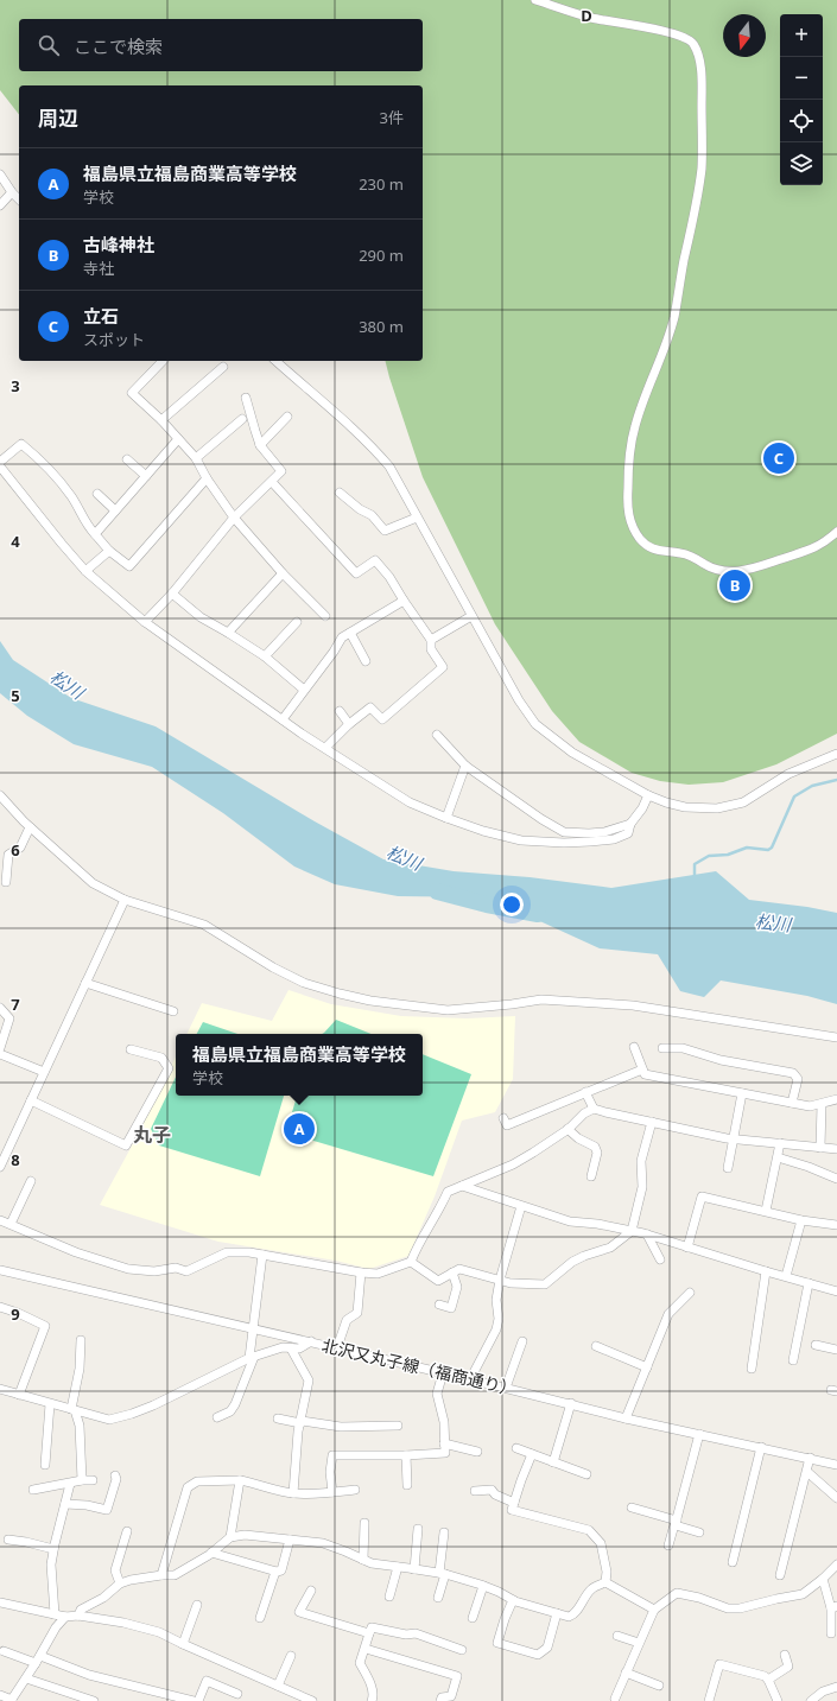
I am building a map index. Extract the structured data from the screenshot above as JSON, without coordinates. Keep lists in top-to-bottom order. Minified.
{"streets":{"street":["北沢又丸子線（福商通り）"]},"districts":["丸子"],"water":["松川"],"north":"bottom","page":{"map_buttons":["+","−"],"search":"ここで検索","heading":["周辺","3件"],"list":[{"mark":"A","name":"福島県立福島商業高等学校","note":"学校","value":"230 m"},{"mark":"B","name":"古峰神社","note":"寺社","value":"290 m"},{"mark":"C","name":"立石","note":"スポット","value":"380 m"}],"pins":["C","B","A"],"popup":["福島県立福島商業高等学校","学校"]},"grid":{"columns":["D"],"rows":["3","4","5","6","7","8","9"]}}
